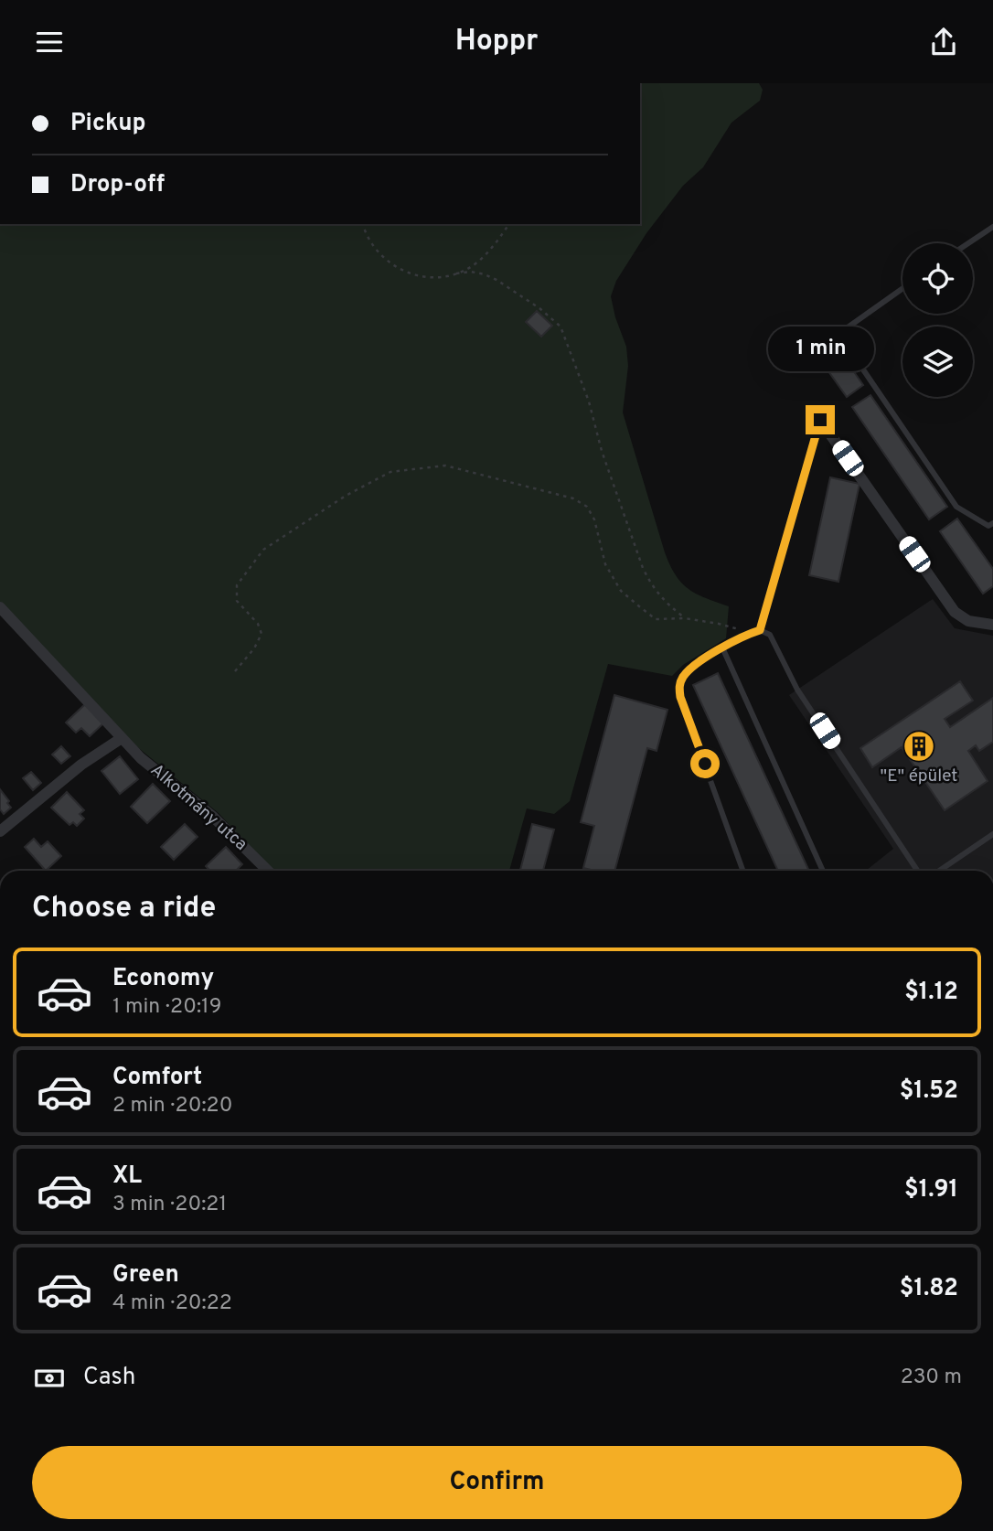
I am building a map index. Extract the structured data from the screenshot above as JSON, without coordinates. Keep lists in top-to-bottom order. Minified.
{"streets":{"street":["Alkotmány utca"]},"places":{"building":["\"E\" épület"]},"page":{"header":"Hoppr","banner":["Pickup","Drop-off"],"bubble":"1 min","heading":"Choose a ride","list":[{"name":"Economy","note":"1 min · 20:19","value":"$1.12"},{"name":"Comfort","note":"2 min · 20:20","value":"$1.52"},{"name":"XL","note":"3 min · 20:21","value":"$1.91"},{"name":"Green","note":"4 min · 20:22","value":"$1.82"}],"pay":["Cash","230 m"],"buttons":"Confirm"}}
